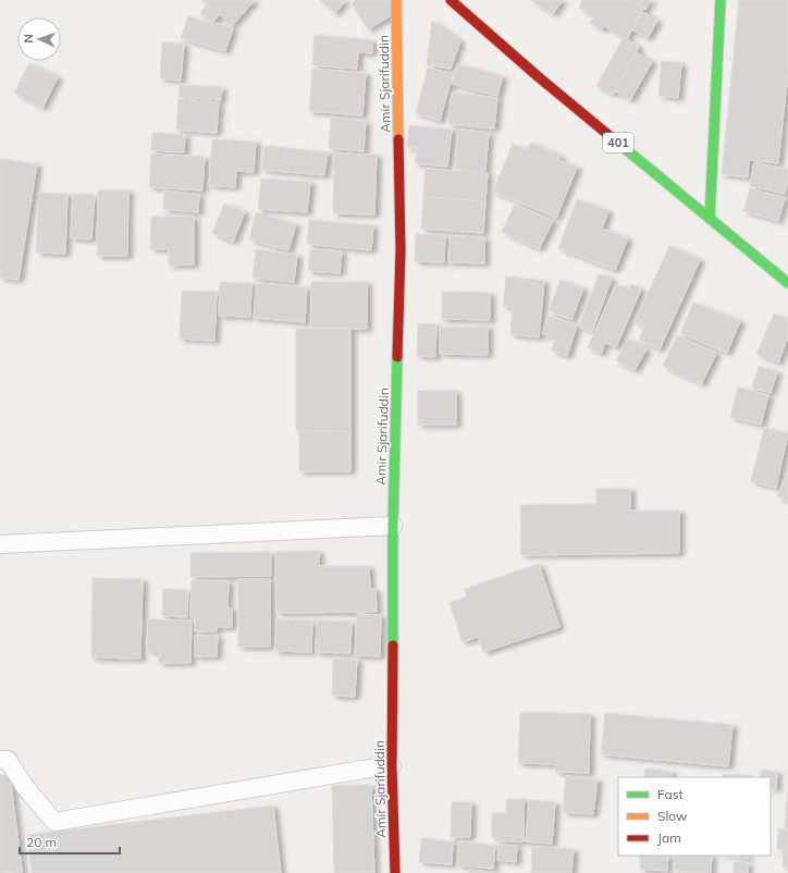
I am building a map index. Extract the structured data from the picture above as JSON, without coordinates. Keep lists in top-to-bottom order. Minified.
{"streets":{"main road":["Amir Sjarifuddin","401"]},"legend":["Fast","Slow","Jam"],"scale_bar":"20 m","north":"left"}
